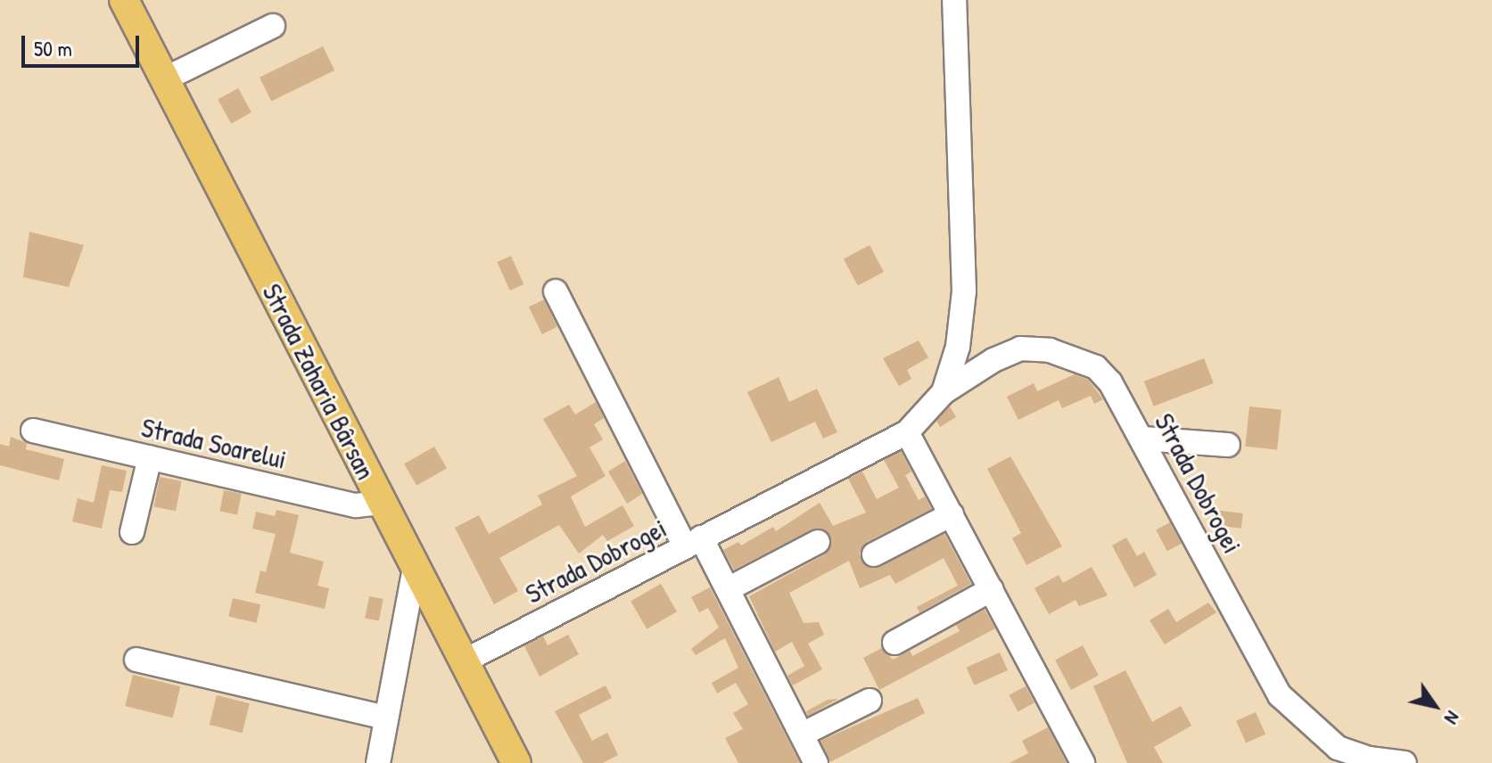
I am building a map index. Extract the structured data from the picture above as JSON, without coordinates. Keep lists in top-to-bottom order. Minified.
{"streets":{"main road":["Strada Zaharia Bârsan"],"street":["Strada Soarelui","Strada Dobrogei"]},"crossings":[["Strada Zaharia Bârsan","Strada Soarelui"],["Strada Zaharia Bârsan","Strada Dobrogei"]],"scale_bar":"50 m","north":"bottom right"}
